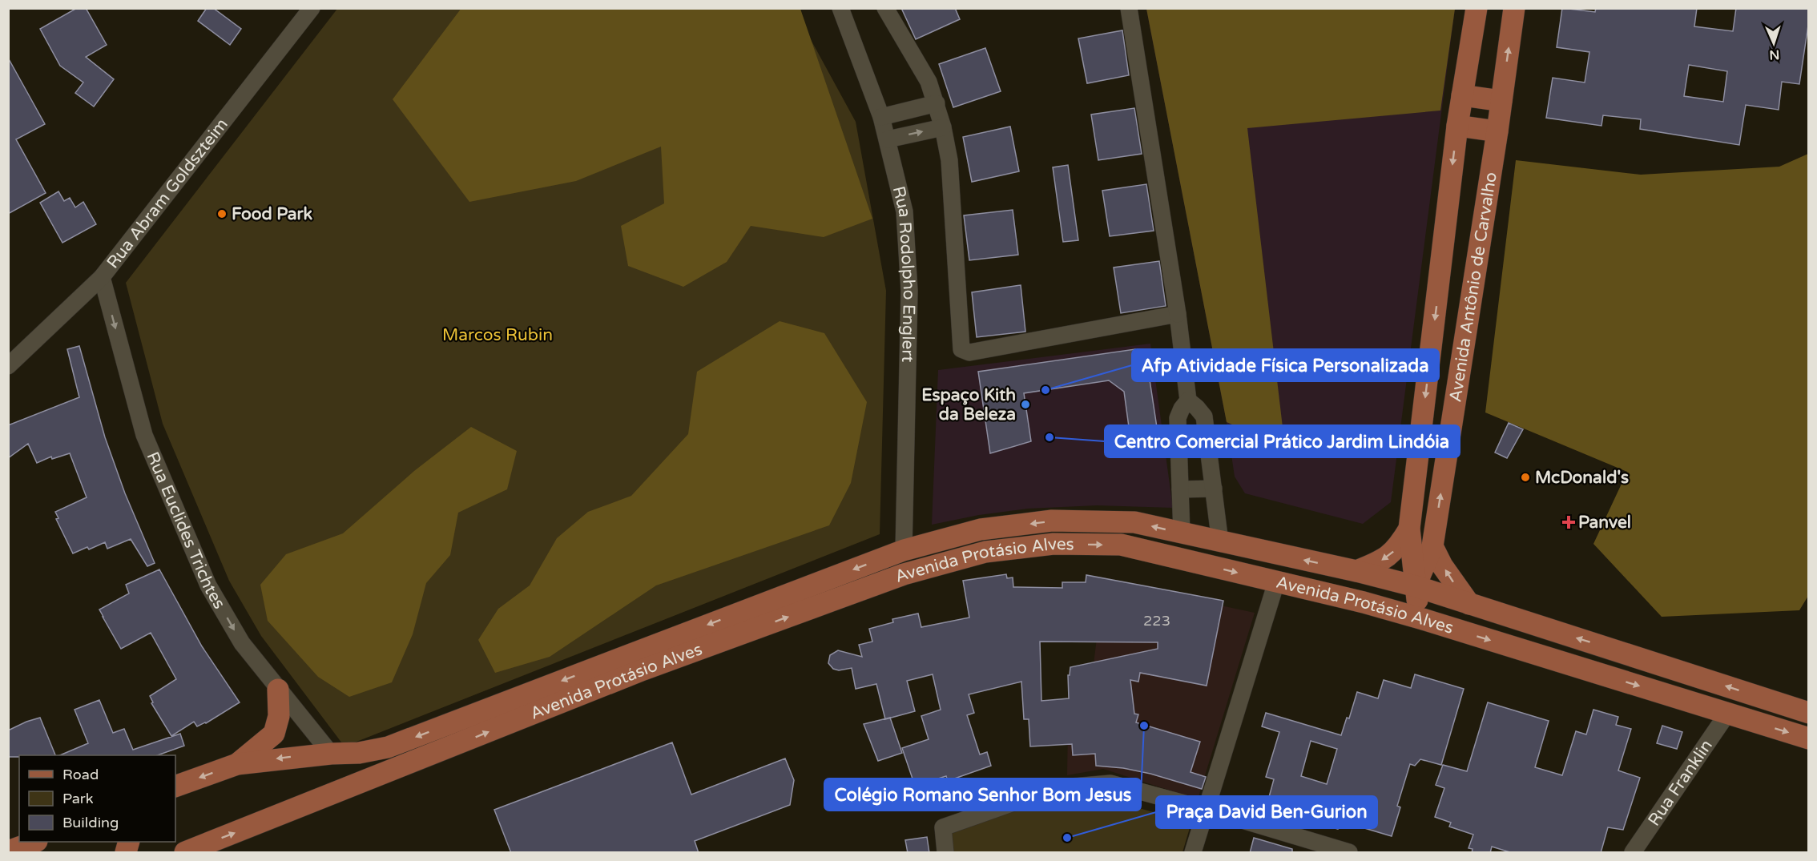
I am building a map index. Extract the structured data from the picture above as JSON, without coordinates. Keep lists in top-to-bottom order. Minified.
{"streets":{"main road":["Avenida Antônio de Carvalho","Avenida Protásio Alves"],"street":["Rua Abram Goldszteim","Rua Rodolpho Englert","Rua Euclides Trichtes","Rua Franklin"]},"crossings":[["Rua Abram Goldszteim","Rua Euclides Trichtes"],["Rua Rodolpho Englert","Avenida Protásio Alves"],["Avenida Antônio de Carvalho","Avenida Protásio Alves"],["Rua Euclides Trichtes","Avenida Protásio Alves"],["Avenida Protásio Alves","Rua Franklin"]],"one_way":["Rua Euclides Trichtes"],"parks":["Marcos Rubin"],"places":{"other":["Food Park","Afp Atividade Física Personalizada","Espaço Kith da Beleza","Centro Comercial Prático Jardim Lindóia","McDonald's","Colégio Romano Senhor Bom Jesus","Praça David Ben-Gurion"],"health":["Panvel"]},"house_numbers":["223"],"legend":["Road","Park","Building"],"north":"bottom"}
